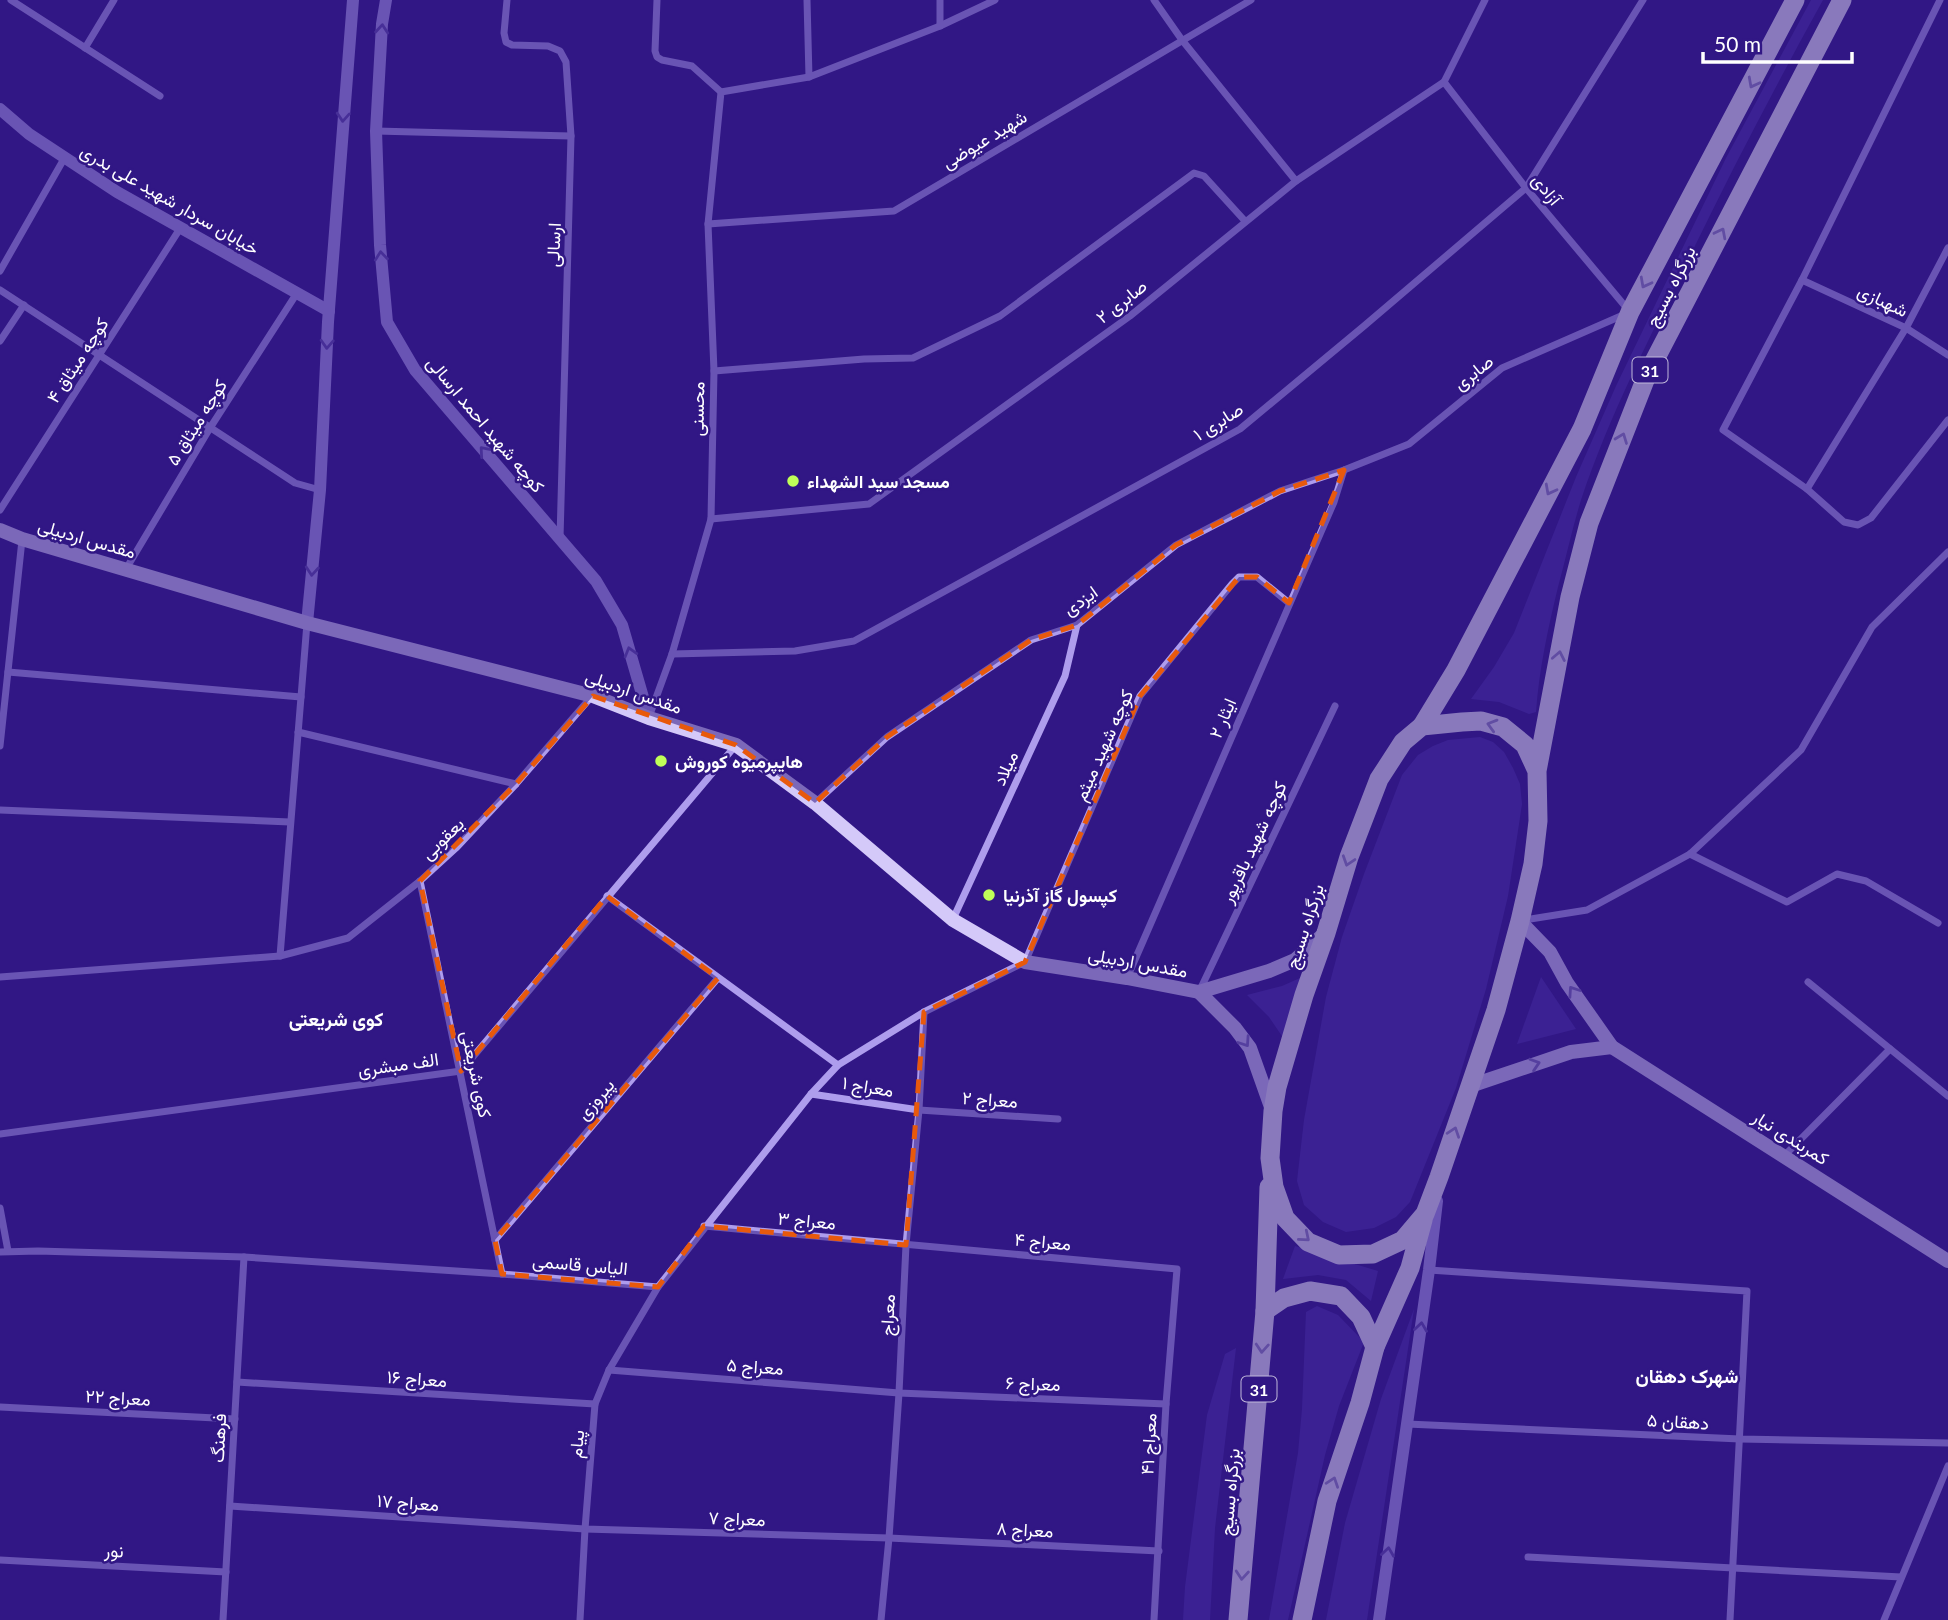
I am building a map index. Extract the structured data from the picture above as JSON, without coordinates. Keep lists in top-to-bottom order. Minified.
{"streets":{"highway":["بزرگراه بسیج","31"],"main road":["مقدس اردبیلی","کمربندی نیار"],"street":["شهید عیوضی","آزادی","خیابان سردار شهید علی بدری","ارسالی","شهبازی","صابری ۲","کوچه میثاق ۴","صابری","محسنی","صابری ۱","کوچه میثاق ۵","کوچه شهید احمد ارسالی","ایزدی","ایثار ۲","کوچه شهید میثم","میلاد","یعقوبی","کوچه شهید باقرپور","الف مبشری","کوی شریعتی","معراج ۱","پیروزی","معراج ۲","معراج ۳","معراج ۴","الیاس قاسمی","معراج","معراج ۵","معراج ۱۶","معراج ۶","معراج ۲۲","دهقان ۵","فرهنگ","پیام","معراج ۴۱","معراج ۱۷","معراج ۷","معراج ۸","نور"]},"crossings":[["شهید عیوضی","محسنی"],["آزادی","بزرگراه بسیج"],["آزادی","صابری ۲"],["آزادی","صابری"],["آزادی","صابری ۱"],["خیابان سردار شهید علی بدری","کوچه میثاق ۴"],["خیابان سردار شهید علی بدری","کوچه میثاق ۵"],["ارسالی","کوچه شهید احمد ارسالی"],["بزرگراه بسیج","صابری"],["صابری ۲","محسنی"],["صابری","ایزدی"],["صابری","ایثار ۲"],["محسنی","صابری ۱"],["محسنی","کوچه شهید احمد ارسالی"],["محسنی","مقدس اردبیلی"],["کوچه میثاق ۵","مقدس اردبیلی"],["کوچه شهید احمد ارسالی","مقدس اردبیلی"],["مقدس اردبیلی","ایزدی"],["مقدس اردبیلی","ایثار ۲"],["مقدس اردبیلی","کوچه شهید میثم"],["مقدس اردبیلی","میلاد"],["مقدس اردبیلی","یعقوبی"],["مقدس اردبیلی","کوچه شهید باقرپور"],["مقدس اردبیلی","الف مبشری"],["ایزدی","ایثار ۲"],["ایزدی","میلاد"],["ایثار ۲","کوچه شهید میثم"],["یعقوبی","کوی شریعتی"],["الف مبشری","کوی شریعتی"],["کوی شریعتی","پیروزی"],["کوی شریعتی","الیاس قاسمی"],["معراج ۱","معراج ۲"],["معراج ۱","معراج"],["معراج ۲","معراج"],["معراج ۳","معراج ۴"],["معراج ۳","معراج"],["معراج ۴","معراج"],["معراج ۴","معراج ۴۱"],["الیاس قاسمی","فرهنگ"],["الیاس قاسمی","پیام"],["معراج","معراج ۵"],["معراج","معراج ۶"],["معراج","معراج ۷"],["معراج","معراج ۸"],["معراج ۵","معراج ۶"],["معراج ۵","پیام"],["معراج ۱۶","فرهنگ"],["معراج ۱۶","پیام"],["معراج ۶","معراج ۴۱"],["معراج ۲۲","فرهنگ"],["فرهنگ","معراج ۱۷"],["فرهنگ","نور"],["پیام","معراج ۱۷"],["پیام","معراج ۷"],["معراج ۴۱","معراج ۸"],["معراج ۱۷","معراج ۷"],["معراج ۷","معراج ۸"]],"districts":["کوی شریعتی","شهرک دهقان"],"places":["مسجد سید الشهداء","هایپرمیوه کوروش","کپسول گاز آذرنیا"],"scale_bar":"50 m"}
